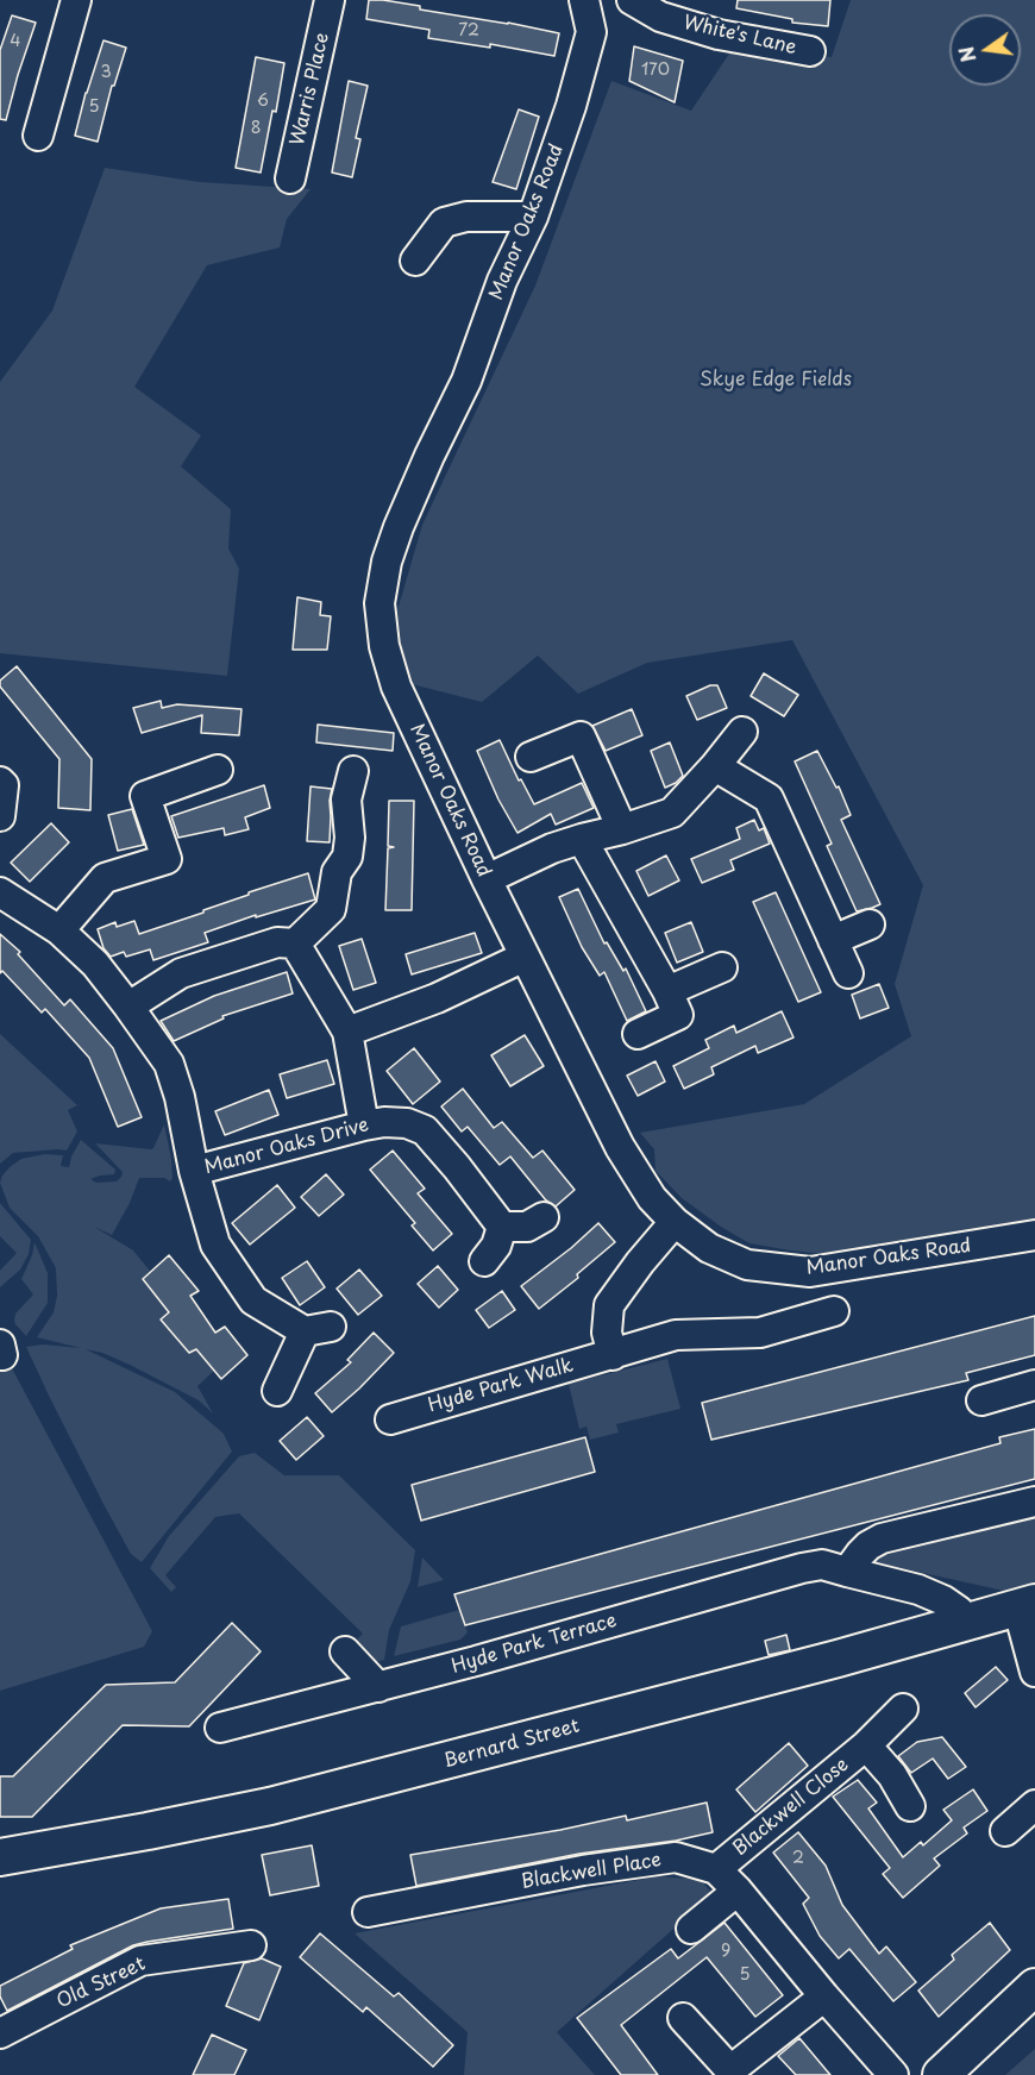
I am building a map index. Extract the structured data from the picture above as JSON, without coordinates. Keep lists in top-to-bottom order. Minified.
{"streets":{"main road":["Bernard Street"],"street":["White's Lane","Warris Place","Manor Oaks Road","Manor Oaks Drive","Hyde Park Walk","Hyde Park Terrace","Blackwell Close","Blackwell Place","Old Street"]},"crossings":[["Hyde Park Terrace","Bernard Street"],["Blackwell Close","Blackwell Place"]],"parks":["Skye Edge Fields"],"house_numbers":["72","4","170","3","6","5","8","2","9","5"],"north":"left"}
